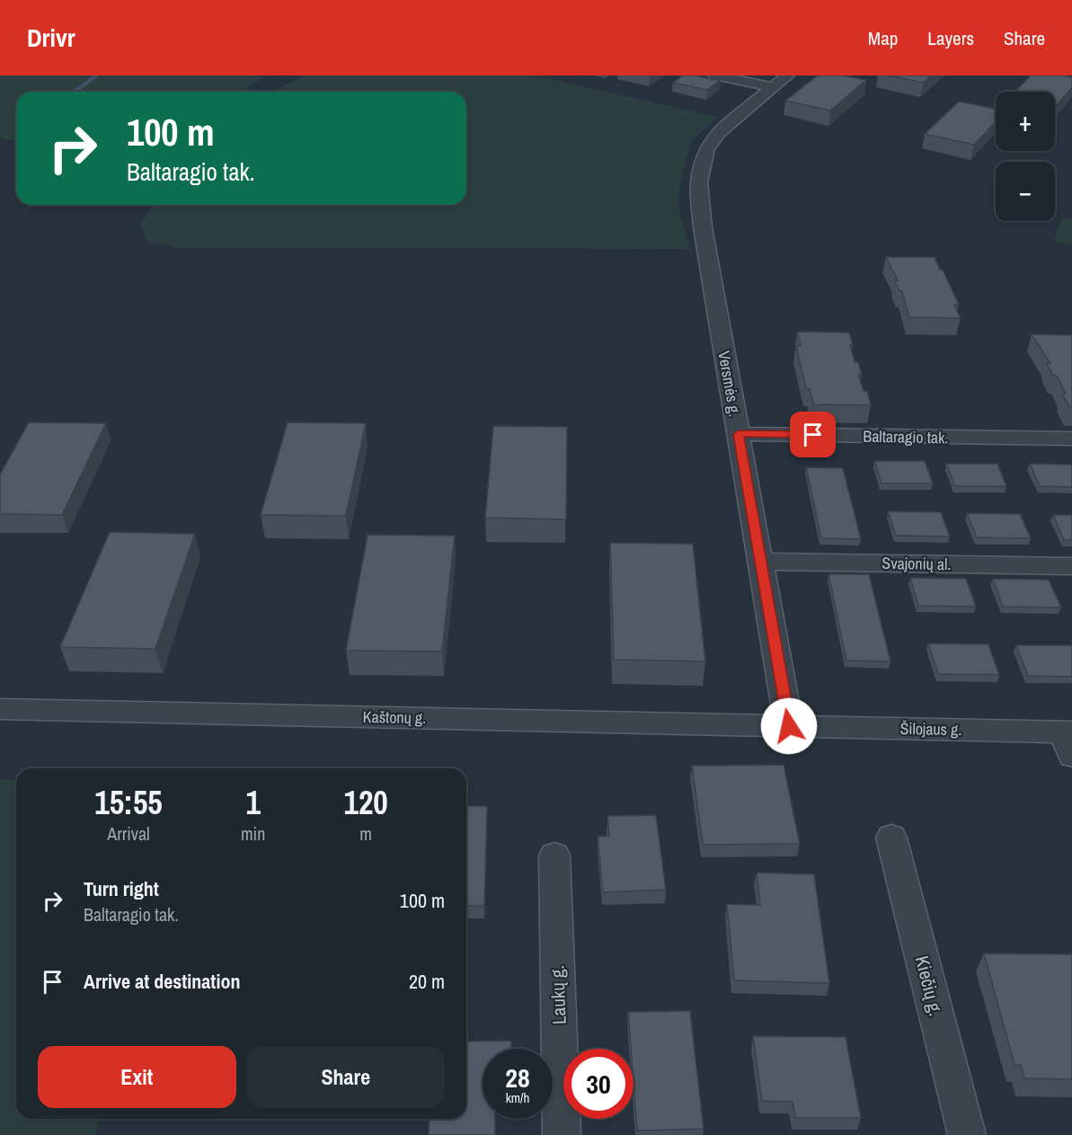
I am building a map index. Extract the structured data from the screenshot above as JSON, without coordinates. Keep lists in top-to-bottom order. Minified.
{"streets":{"street":["Versmės g.","Baltaragio tak.","Svajonių al.","Kaštonų g.","Šilojaus g.","Kiečių g.","Laukų g."]},"crossings":[["Versmės g.","Baltaragio tak."],["Versmės g.","Svajonių al."],["Versmės g.","Kaštonų g."],["Versmės g.","Šilojaus g."],["Kaštonų g.","Šilojaus g."]],"page":{"header":"Drivr","nav":["Map","Layers","Share"],"map_buttons":["+","−"],"turn":["100 m","Baltaragio tak."],"eta":["15:55","Arrival","1","min","120","m"],"list":[{"name":"Turn right","note":"Baltaragio tak.","value":"100 m"},{"name":"Arrive at destination","value":"20 m"}],"buttons":["Exit","Share"],"speed":"28 km/h","limit":"30"}}
